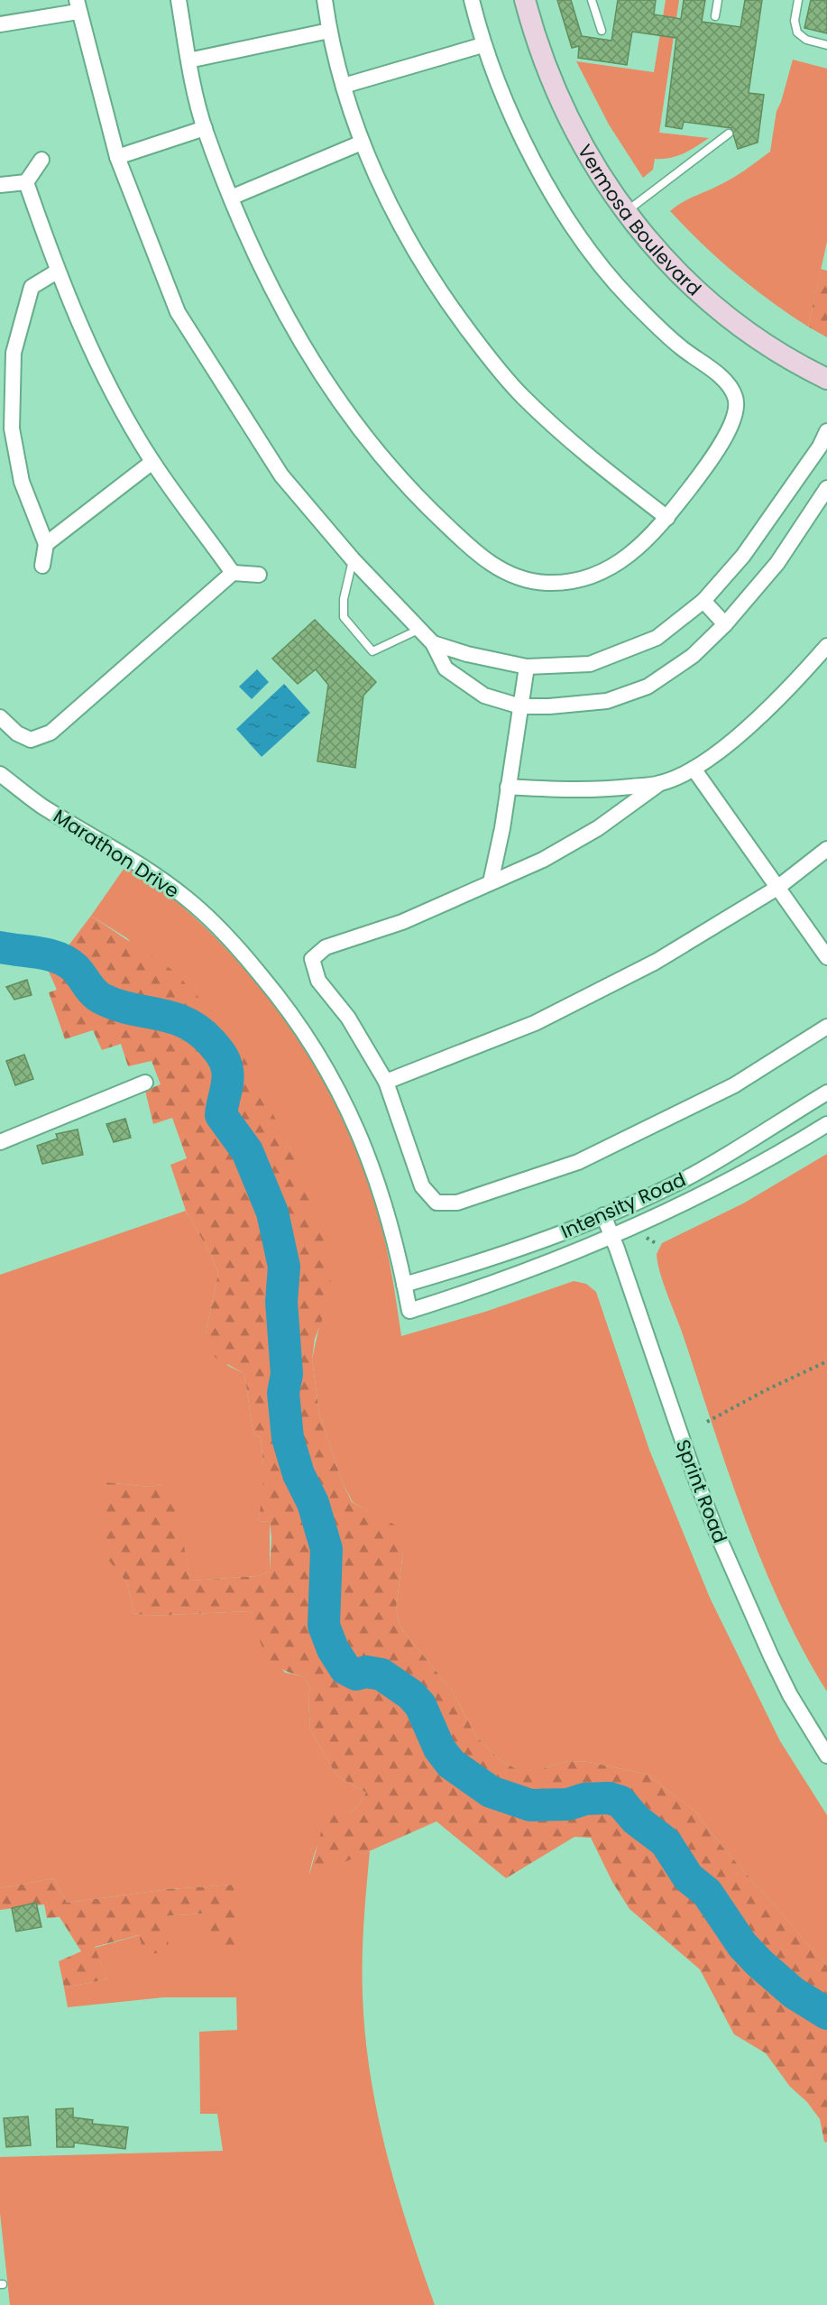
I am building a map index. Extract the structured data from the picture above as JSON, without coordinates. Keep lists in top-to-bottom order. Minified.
{"streets":{"main road":["Vermosa Boulevard"],"street":["Marathon Drive","Intensity Road","Sprint Road"]},"crossings":[["Marathon Drive","Intensity Road"],["Intensity Road","Sprint Road"]]}
